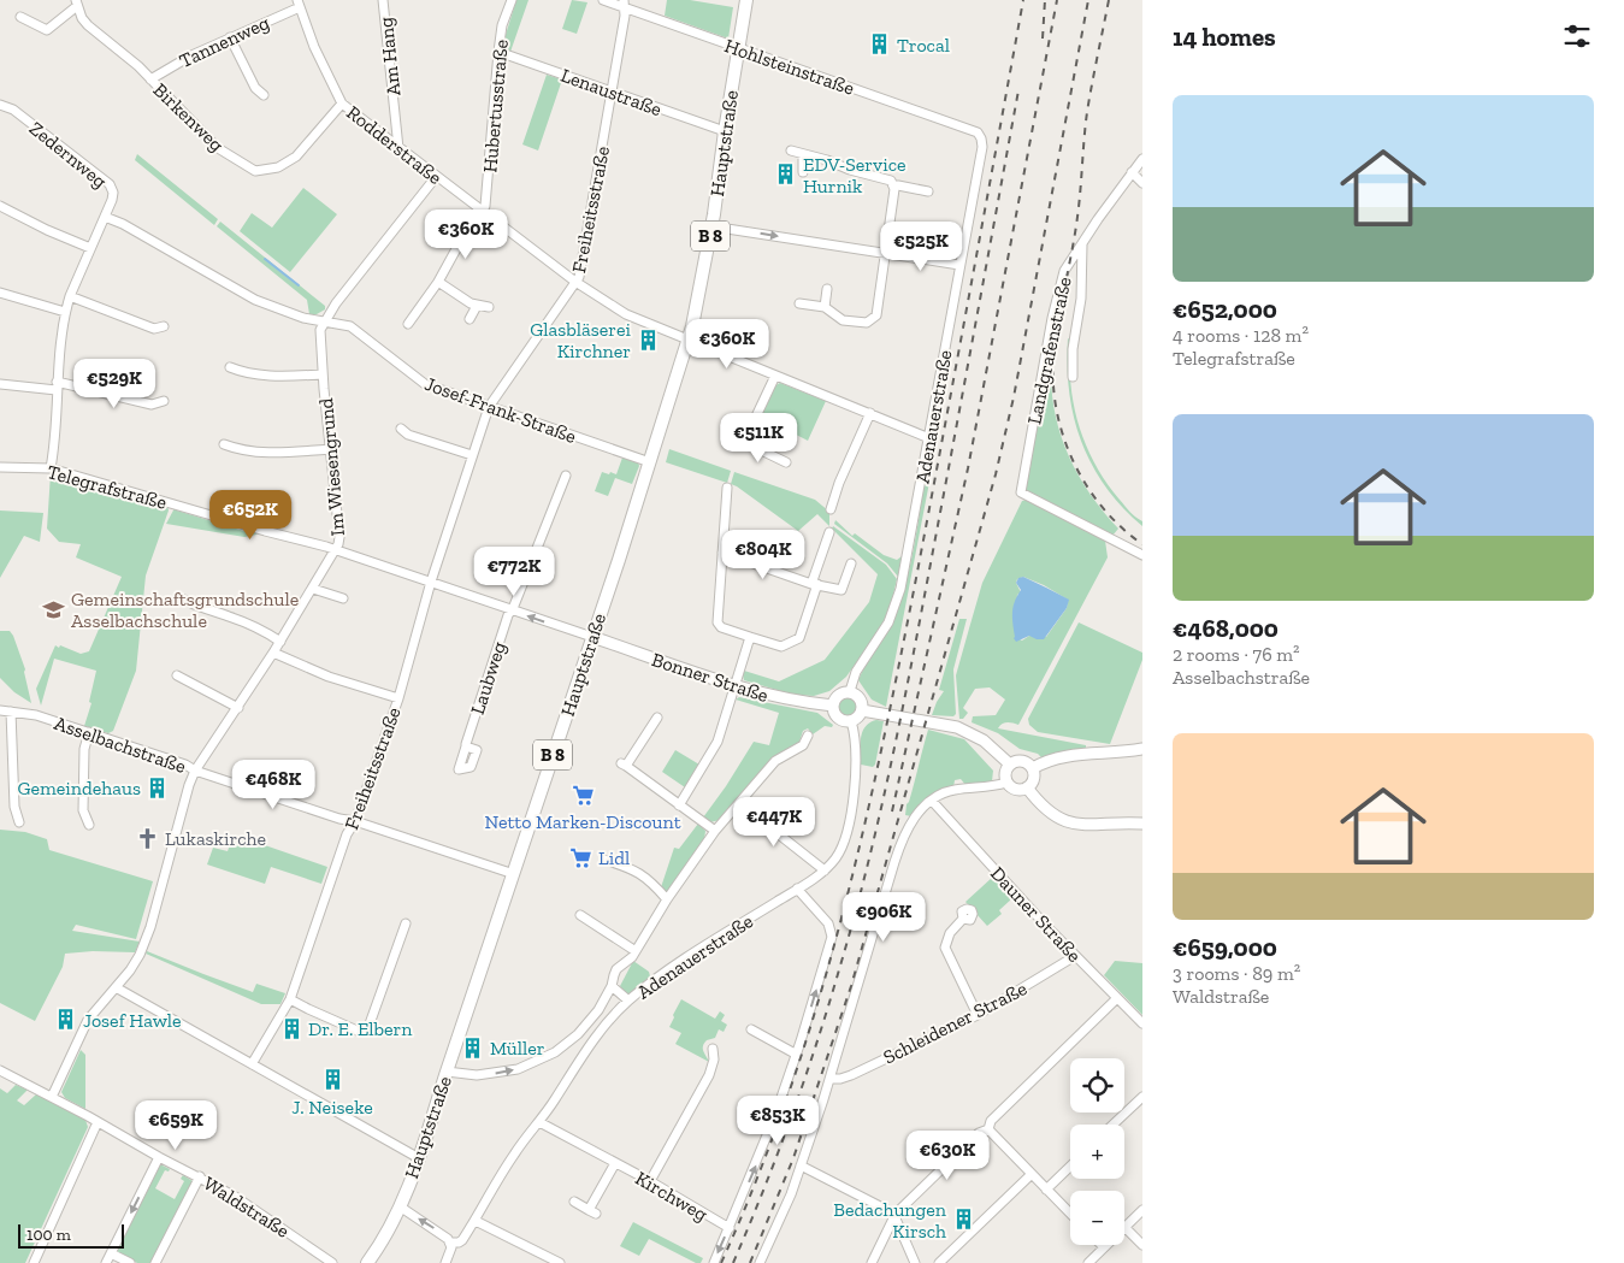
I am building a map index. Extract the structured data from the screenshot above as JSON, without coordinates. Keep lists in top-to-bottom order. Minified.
{"streets":{"main road":["Hauptstraße","B 8","Bonner Straße"],"street":["Tannenweg","Am Hang","Hohlsteinstraße","Lenaustraße","Hubertusstraße","Birkenweg","Rodderstraße","Zedernweg","Freiheitsstraße","Landgrafenstraße","Josef-Frank-Straße","Adenauerstraße","Im Wiesengrund","Telegrafstraße","Laubweg","Asselbachstraße","Dauner Straße","Schleidener Straße","Kirchweg","Waldstraße"]},"crossings":[["Tannenweg","Birkenweg"],["Tannenweg","Rodderstraße"],["Am Hang","Rodderstraße"],["Hohlsteinstraße","Hauptstraße"],["Hohlsteinstraße","Freiheitsstraße"],["Hohlsteinstraße","B 8"],["Hohlsteinstraße","Adenauerstraße"],["Lenaustraße","Hubertusstraße"],["Lenaustraße","Hauptstraße"],["Lenaustraße","Freiheitsstraße"],["Hubertusstraße","Rodderstraße"],["Birkenweg","Rodderstraße"],["Hauptstraße","Rodderstraße"],["Hauptstraße","B 8"],["Hauptstraße","Josef-Frank-Straße"],["Hauptstraße","Telegrafstraße"],["Hauptstraße","Bonner Straße"],["Hauptstraße","Asselbachstraße"],["Rodderstraße","Freiheitsstraße"],["Rodderstraße","Adenauerstraße"],["Zedernweg","Josef-Frank-Straße"],["Zedernweg","Telegrafstraße"],["Freiheitsstraße","Josef-Frank-Straße"],["Freiheitsstraße","Telegrafstraße"],["Freiheitsstraße","Asselbachstraße"],["Josef-Frank-Straße","Im Wiesengrund"],["Adenauerstraße","Bonner Straße"],["Adenauerstraße","Kirchweg"],["Im Wiesengrund","Telegrafstraße"],["Im Wiesengrund","Asselbachstraße"],["Im Wiesengrund","Waldstraße"],["Telegrafstraße","Bonner Straße"],["Telegrafstraße","Laubweg"],["Dauner Straße","Schleidener Straße"]],"places":{"building":["Trocal","EDV-Service Hurnik","Glasbläserei Kirchner","Gemeindehaus","Josef Hawle","Dr. E. Elbern","Müller","J. Neiseke","Bedachungen Kirsch"],"school or university":["Gemeinschaftsgrundschule Asselbachschule"],"supermarket":["Netto Marken-Discount","Lidl"],"church":["Lukaskirche"]},"scale_bar":"100 m","page":{"heading":"14 homes","list":[{"name":"€652,000","note":"4 rooms · 128 m² · Telegrafstraße"},{"name":"€468,000","note":"2 rooms · 76 m² · Asselbachstraße"},{"name":"€659,000","note":"3 rooms · 89 m² · Waldstraße"}],"price":["€360K","€525K","€360K","€529K","€511K","€652K","€804K","€772K","€468K","€447K","€906K","€853K","€659K","€630K"],"map_buttons":["+","−"],"scale":"100 m"}}
